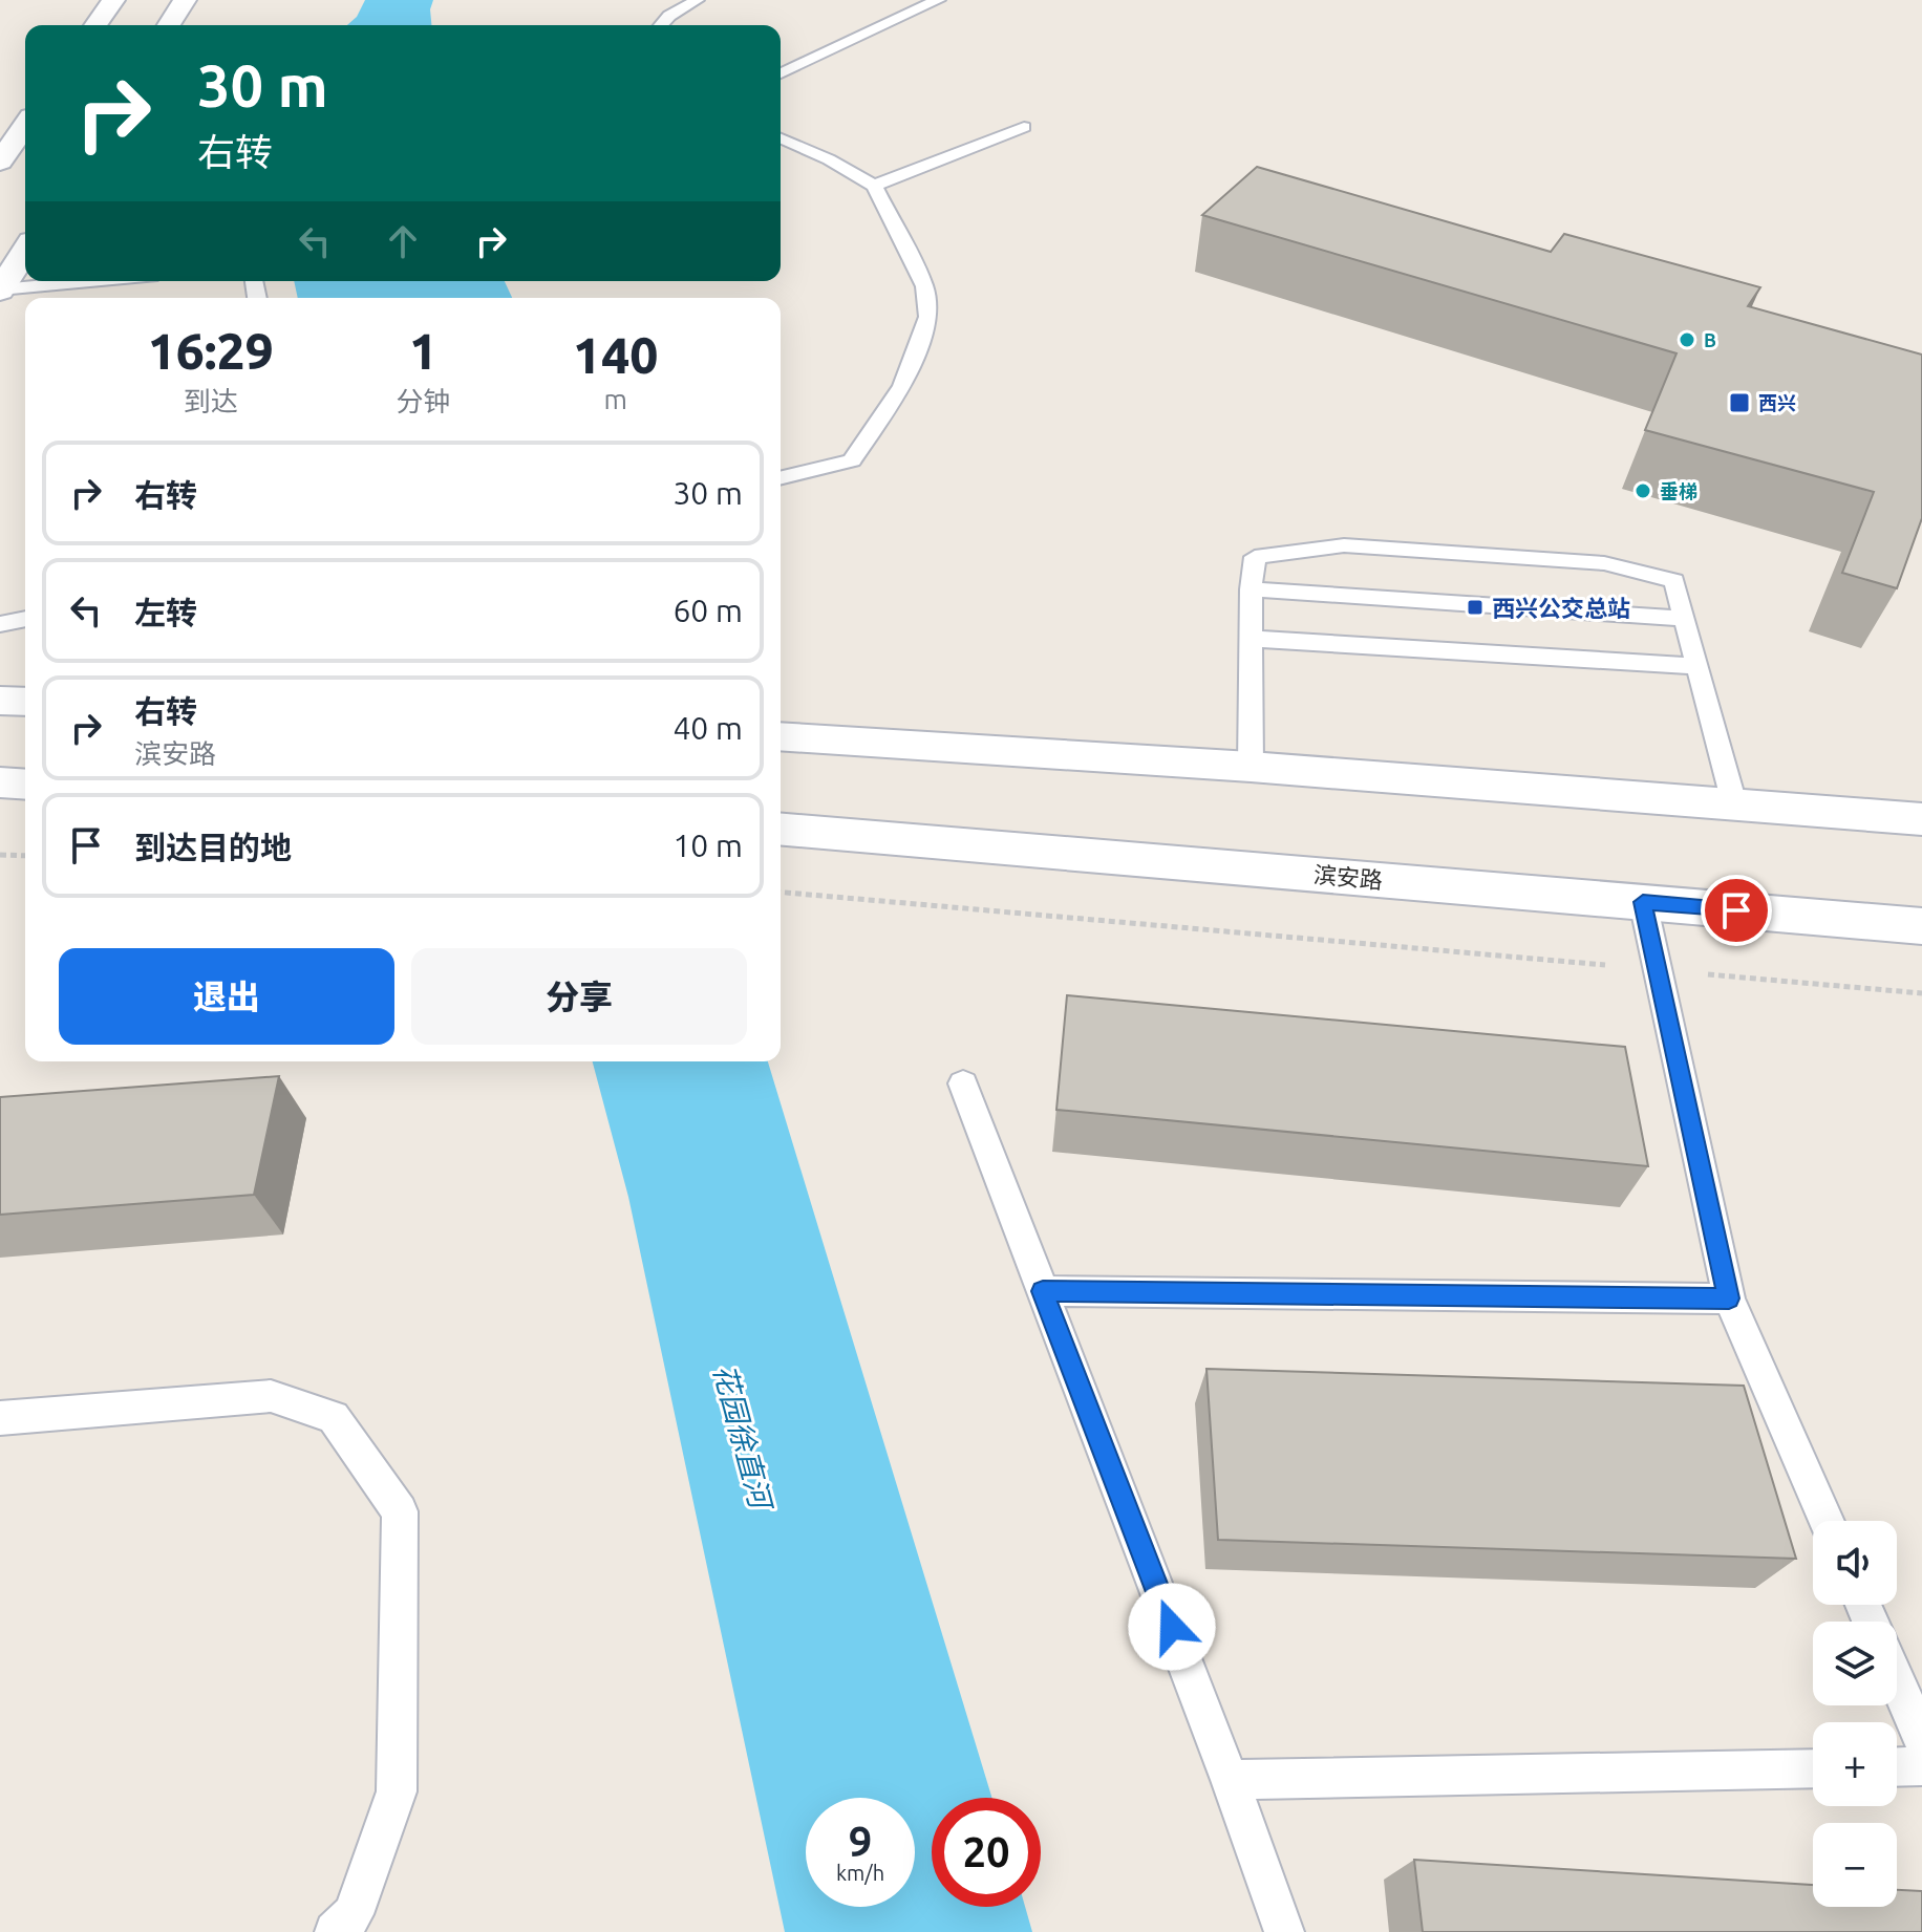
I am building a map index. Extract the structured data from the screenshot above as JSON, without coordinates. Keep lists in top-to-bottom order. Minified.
{"streets":{"main road":["滨安路"]},"water":["花园徐直河"],"places":{"other":["B","垂梯"],"transit":["西兴","西兴公交总站"]},"page":{"turn":["30 m","右转"],"eta":["16:29","到达","1","分钟","140","m"],"list":[{"name":"右转","value":"30 m"},{"name":"左转","value":"60 m"},{"name":"右转","note":"滨安路","value":"40 m"},{"name":"到达目的地","value":"10 m"}],"buttons":["退出","分享"],"map_buttons":["+","−"],"speed":"9 km/h","limit":"20"}}
